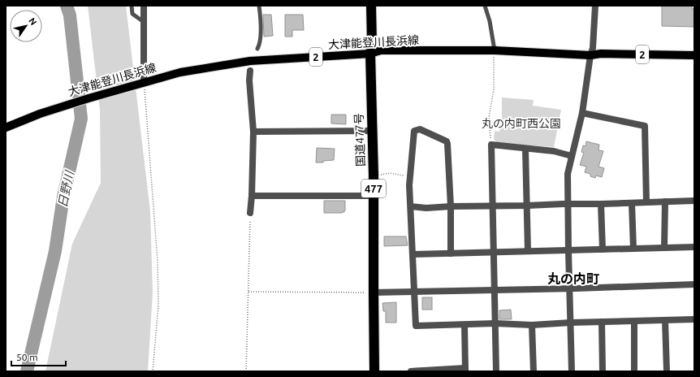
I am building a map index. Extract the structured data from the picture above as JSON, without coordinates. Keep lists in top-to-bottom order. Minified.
{"streets":{"highway":["国道477号","477"],"main road":["大津能登川長浜線","2"]},"crossings":[["大津能登川長浜線","国道477号"]],"districts":["丸の内町"],"water":["日野川"],"parks":["丸の内町西公園"],"scale_bar":"50 m","north":"top right"}
